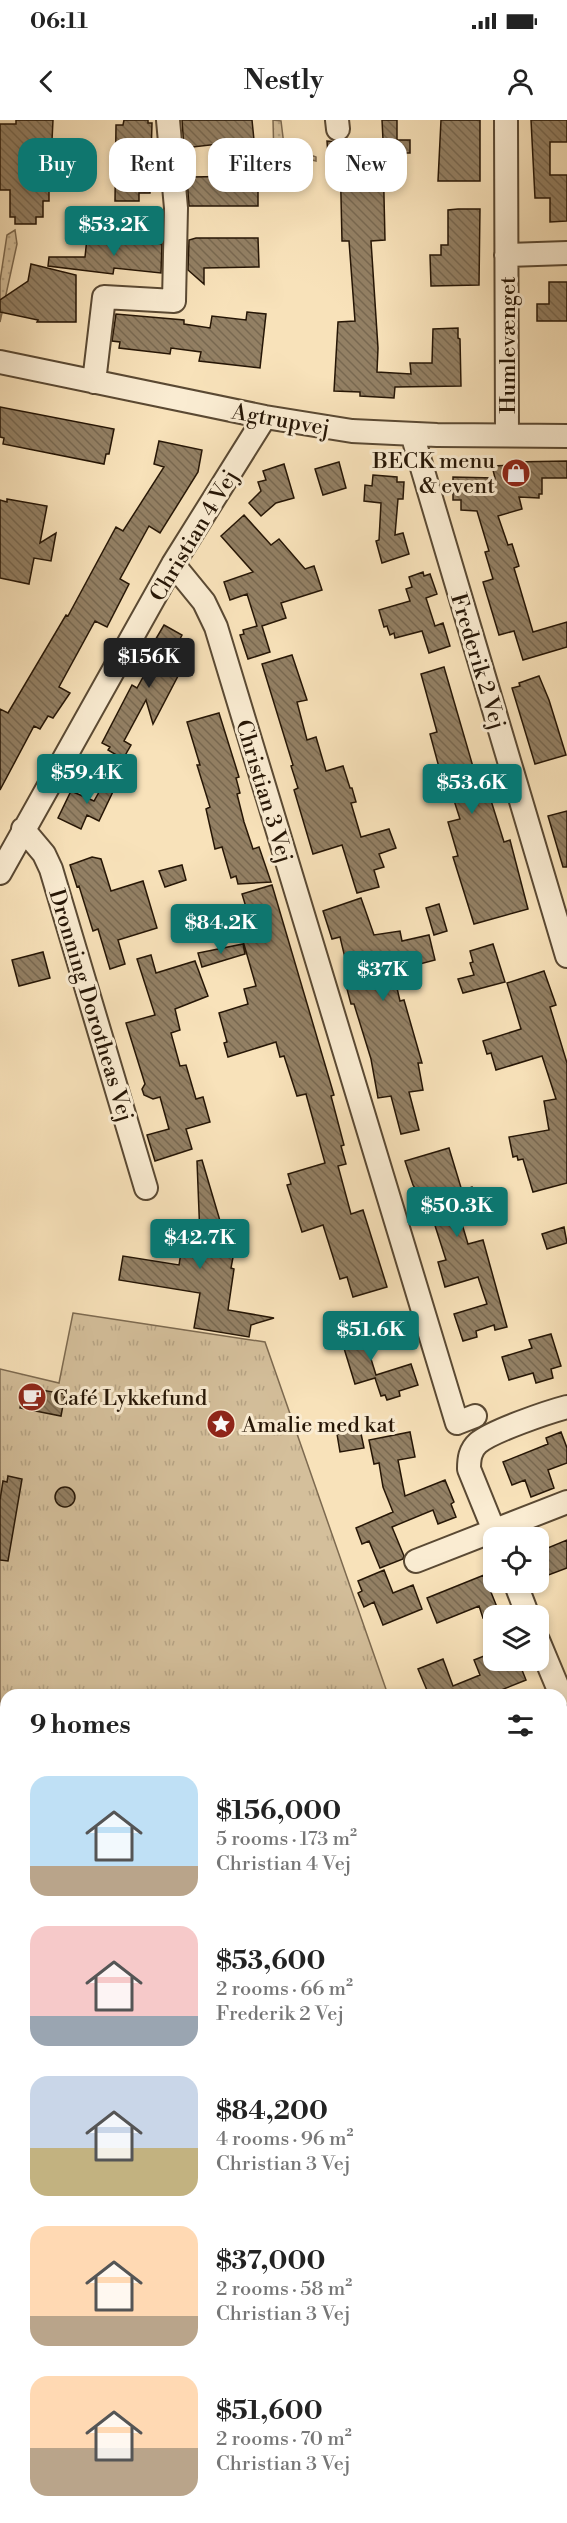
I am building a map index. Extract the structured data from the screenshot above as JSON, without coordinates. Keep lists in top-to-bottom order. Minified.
{"streets":{"street":["Humlevænget","Agtrupvej","Christian 4 Vej","Frederik 2 Vej","Christian 3 Vej","Dronning Dorotheas Vej"]},"crossings":[["Humlevænget","Agtrupvej"],["Agtrupvej","Christian 4 Vej"],["Agtrupvej","Frederik 2 Vej"],["Christian 4 Vej","Christian 3 Vej"],["Christian 4 Vej","Dronning Dorotheas Vej"]],"places":{"shop":["BECK menu & event"],"cafe":["Café Lykkefund"],"place":["Amalie med kat"]},"page":{"status":"06:11","header":"Nestly","chip":["Buy","Rent","Filters","New"],"price":["$53.2K","$156K","$59.4K","$53.6K","$84.2K","$37K","$50.3K","$42.7K","$51.6K"],"heading":"9 homes","list":[{"name":"$156,000","note":"5 rooms · 173 m² · Christian 4 Vej"},{"name":"$53,600","note":"2 rooms · 66 m² · Frederik 2 Vej"},{"name":"$84,200","note":"4 rooms · 96 m² · Christian 3 Vej"},{"name":"$37,000","note":"2 rooms · 58 m² · Christian 3 Vej"},{"name":"$51,600","note":"2 rooms · 70 m² · Christian 3 Vej"}]}}
